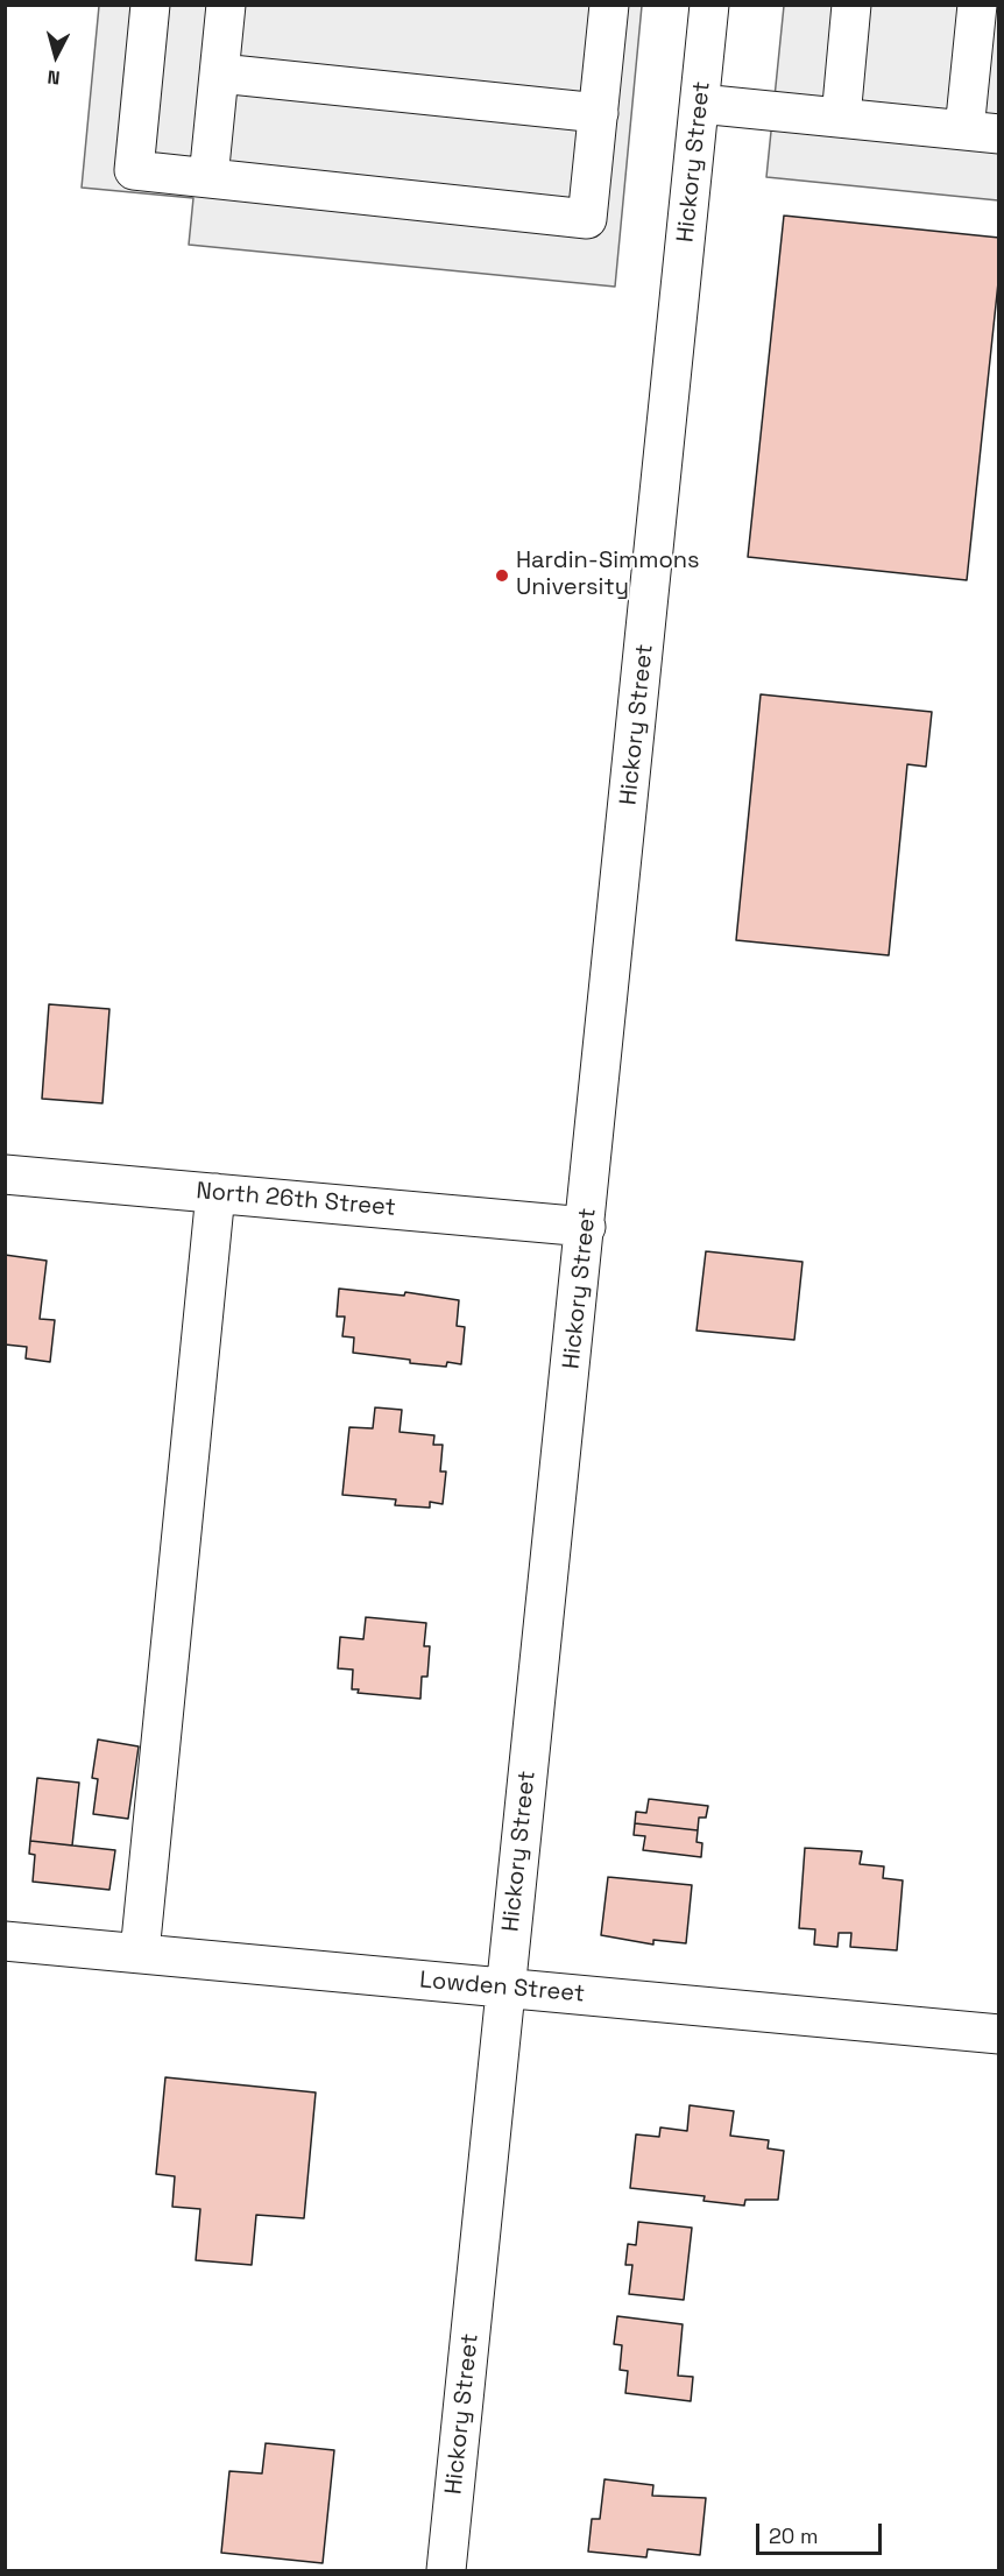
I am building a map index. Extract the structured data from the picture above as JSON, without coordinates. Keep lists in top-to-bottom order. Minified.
{"streets":{"street":["Hickory Street","North 26th Street","Lowden Street"]},"crossings":[["Hickory Street","North 26th Street"],["Hickory Street","Lowden Street"]],"places":["Hardin-Simmons University"],"scale_bar":"20 m","north":"bottom"}
